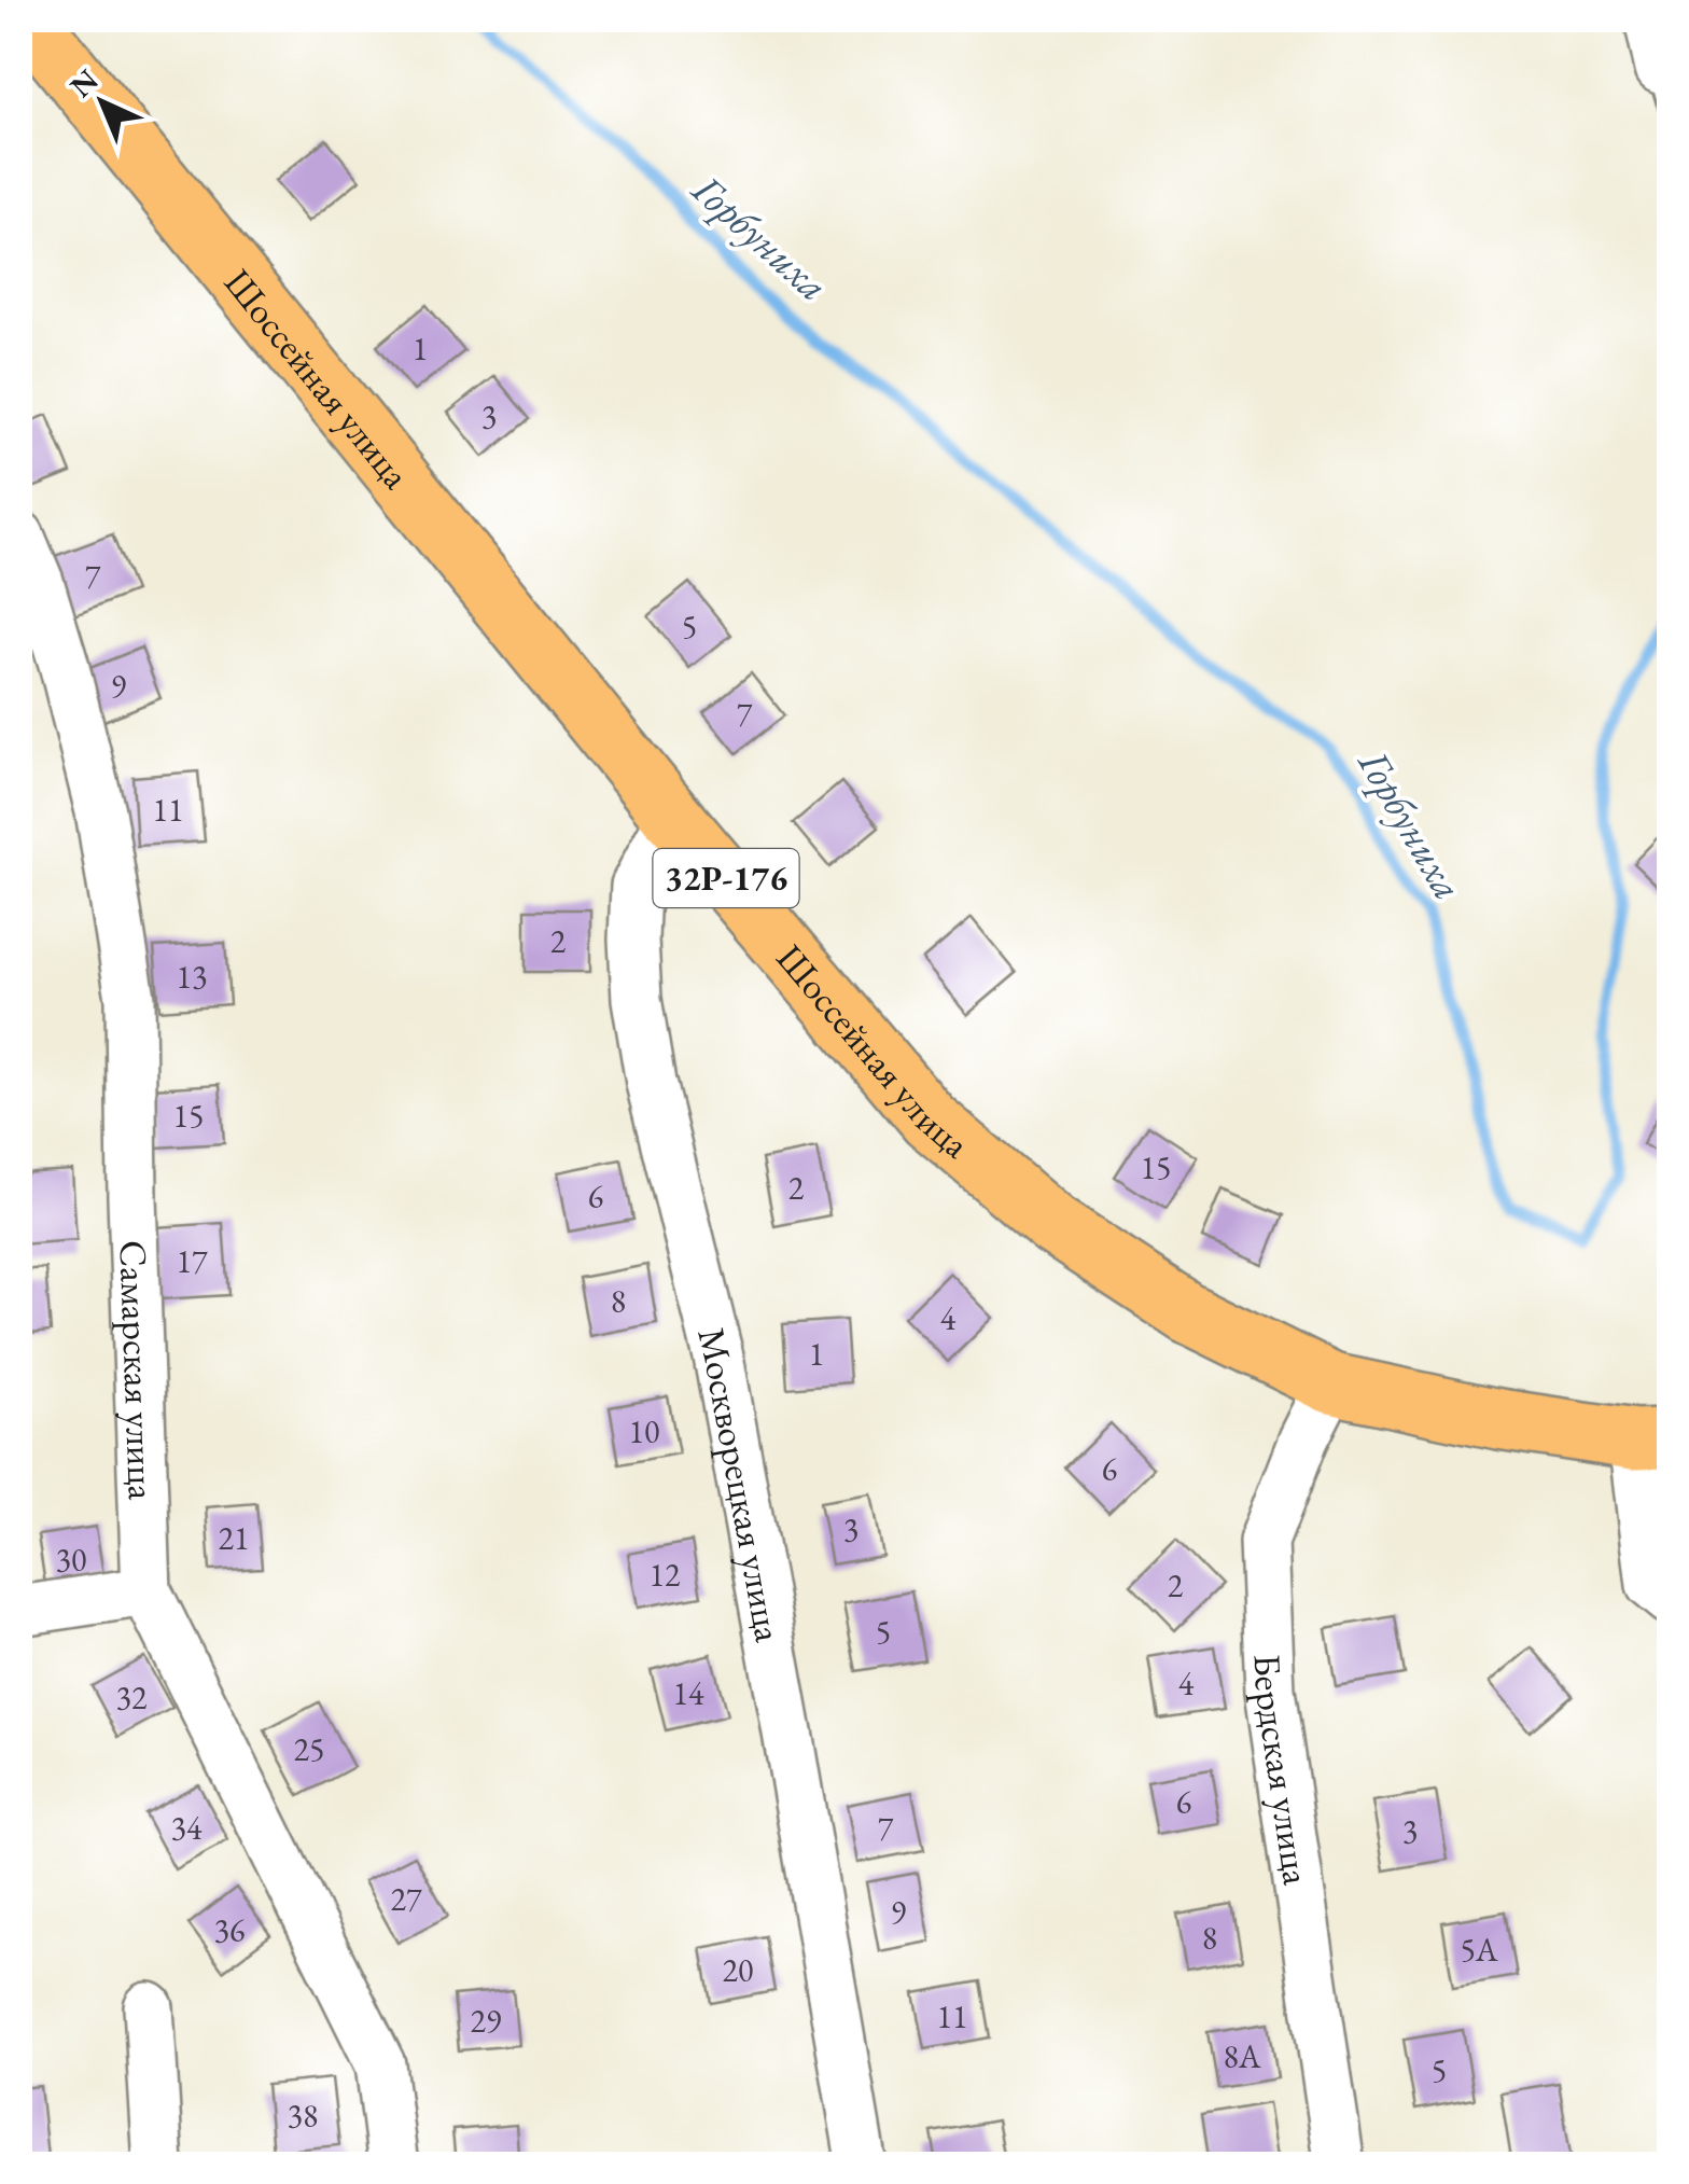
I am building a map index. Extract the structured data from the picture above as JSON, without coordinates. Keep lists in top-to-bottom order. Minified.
{"streets":{"main road":["Шоссейная улица","32Р-176"],"street":["Самарская улица","Москворецкая улица","Бердская улица"]},"crossings":[["Шоссейная улица","Москворецкая улица"],["Шоссейная улица","Бердская улица"]],"water":["Горбуниха"],"house_numbers":["1","3","7","5","9","7","11","2","13","15","15","2","6","17","8","4","1","10","6","3","21","30","12","2","5","4","14","32","25","6","34","7","3","27","9","36","8","5А","20","11","29","8А","5","38"],"north":"top left"}
